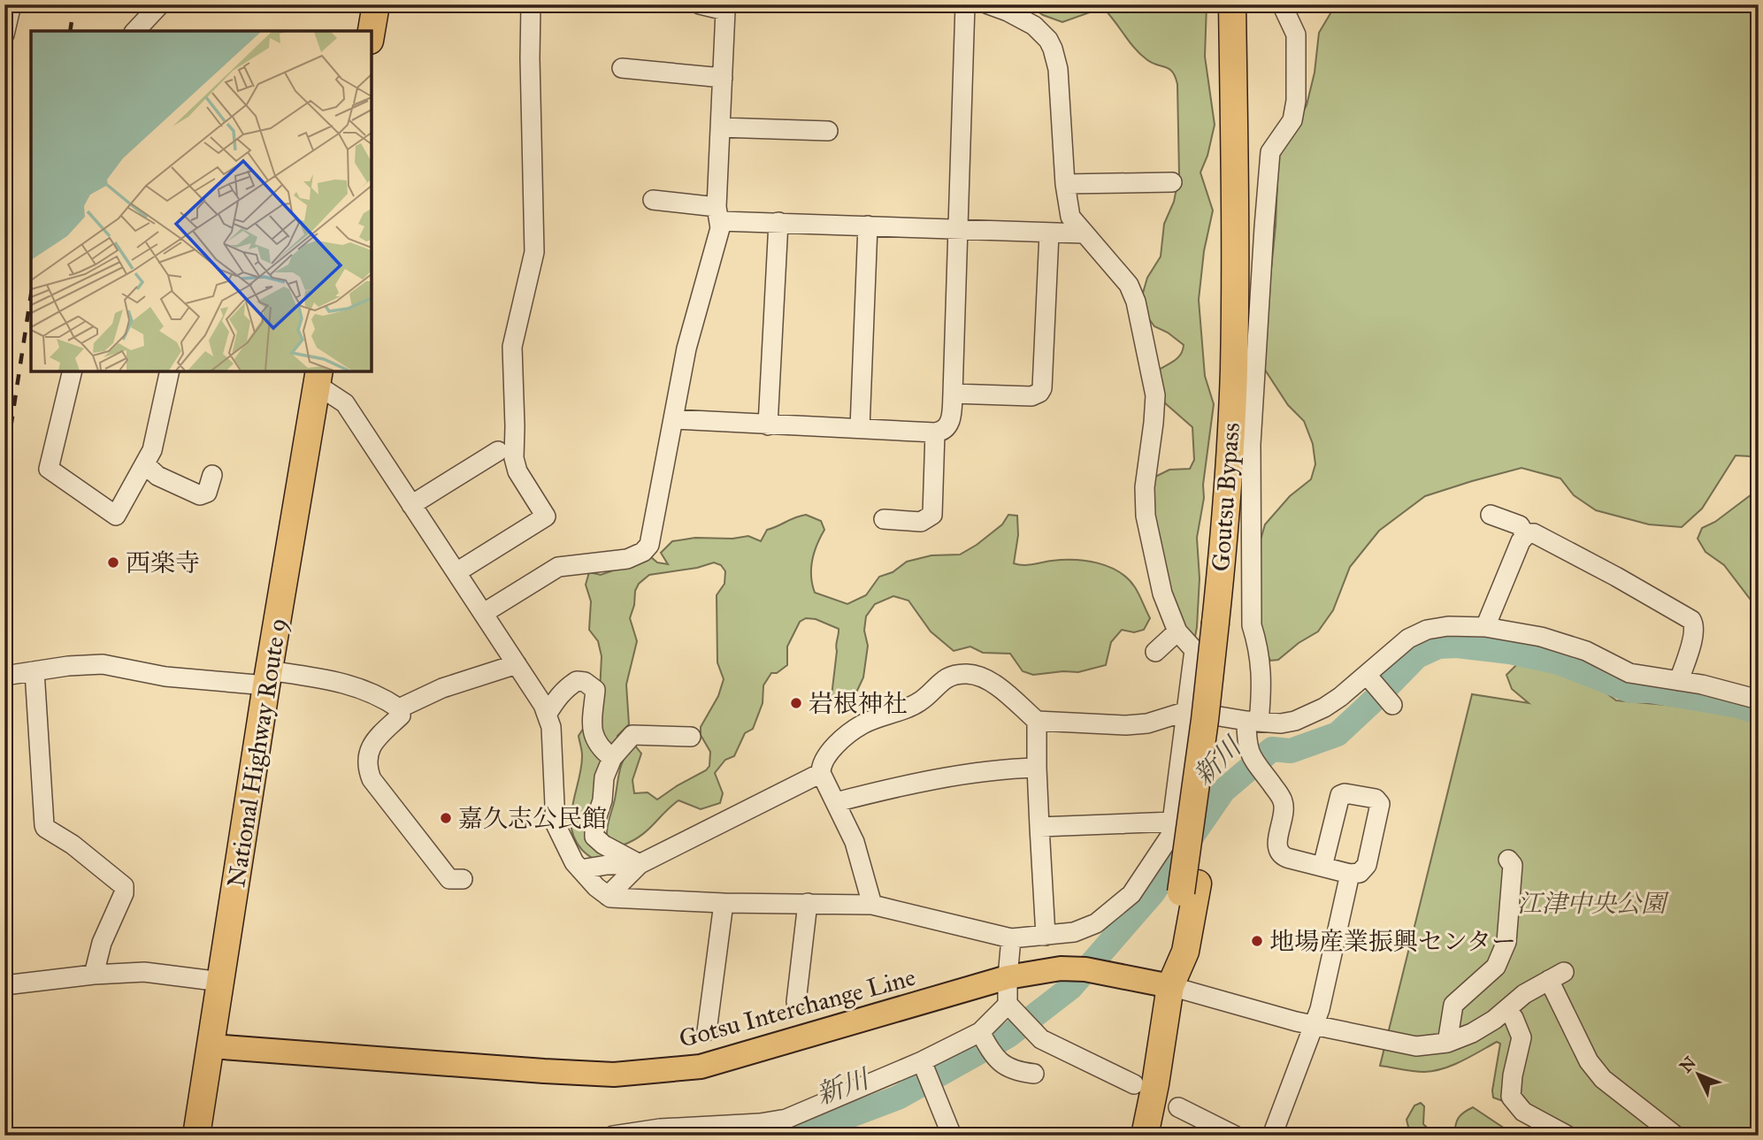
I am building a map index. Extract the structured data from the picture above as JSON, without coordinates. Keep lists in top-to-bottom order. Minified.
{"streets":{"highway":["Goutsu Bypass","National Highway Route 9"],"main road":["Gotsu Interchange Line"]},"crossings":[["Goutsu Bypass","Gotsu Interchange Line"],["National Highway Route 9","Gotsu Interchange Line"]],"water":["新川"],"parks":["江津中央公園"],"places":["西楽寺","岩根神社","嘉久志公民館","地場産業振興センター"],"north":"top left"}
